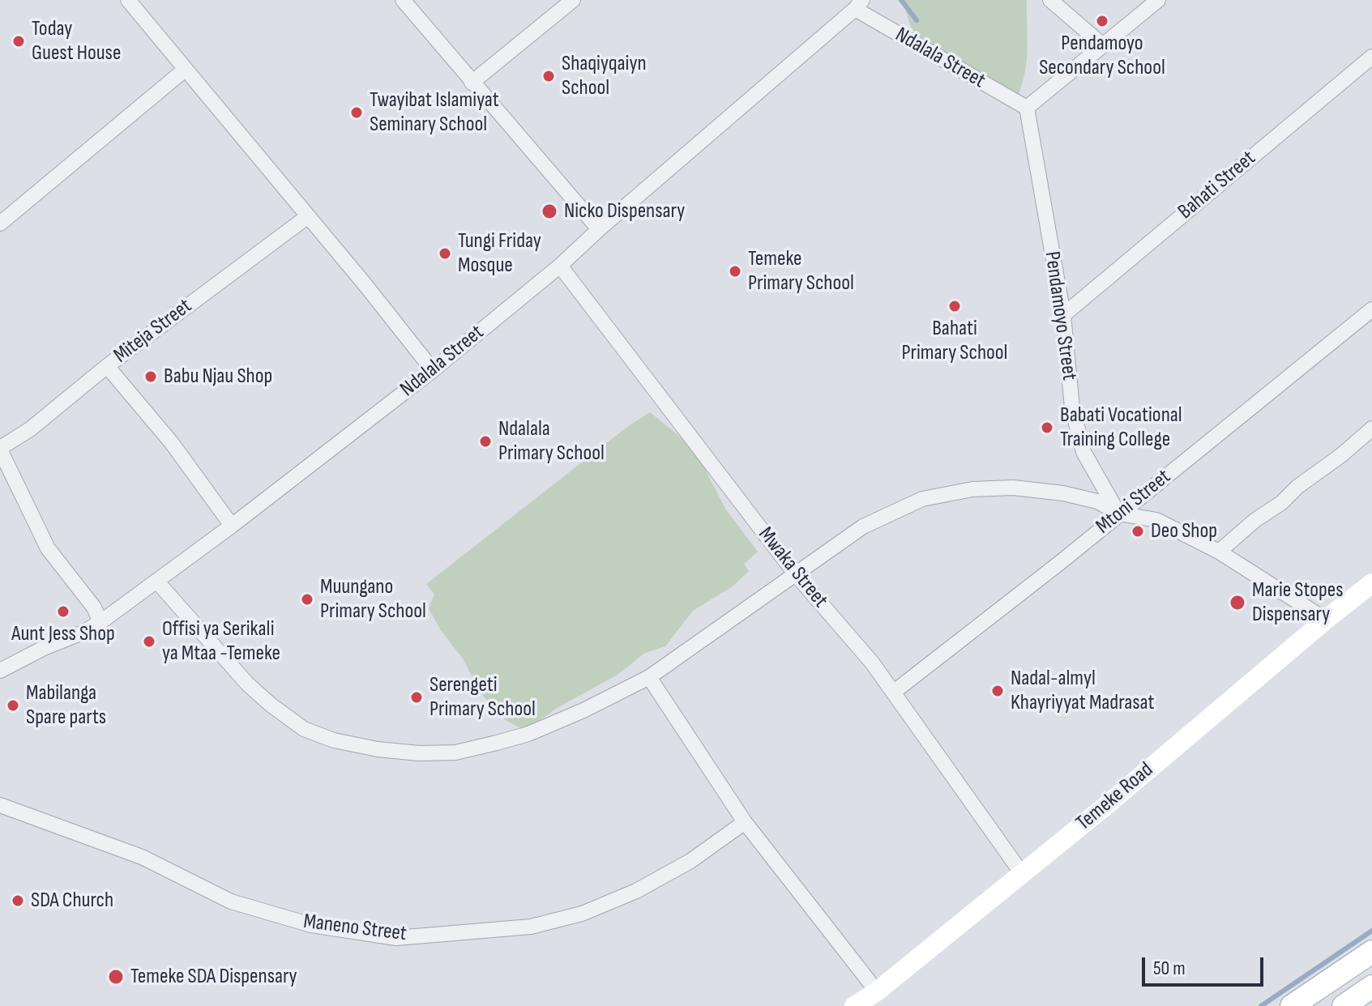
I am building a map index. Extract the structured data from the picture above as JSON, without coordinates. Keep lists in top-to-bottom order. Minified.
{"streets":{"street":["Ndalala Street","Bahati Street","Pendamoyo Street","Miteja Street","Mtoni Street","Mwaka Street","Temeke Road","Maneno Street"]},"crossings":[["Ndalala Street","Pendamoyo Street"],["Ndalala Street","Mwaka Street"],["Bahati Street","Pendamoyo Street"],["Pendamoyo Street","Mtoni Street"],["Mtoni Street","Mwaka Street"],["Mwaka Street","Temeke Road"]],"places":["Pendamoyo Secondary School","Today Guest House","Shaqiyqaiyn School","Twayibat Islamiyat Seminary School","Nicko Dispensary","Tungi Friday Mosque","Temeke Primary School","Bahati Primary School","Babu Njau Shop","Babati Vocational Training College","Ndalala Primary School","Deo Shop","Muungano Primary School","Marie Stopes Dispensary","Aunt Jess Shop","Offisi ya Serikali ya Mtaa -Temeke","Nadal-almyl Khayriyyat Madrasat","Serengeti Primary School","Mabilanga Spare parts","SDA Church","Temeke SDA Dispensary"],"scale_bar":"50 m"}
